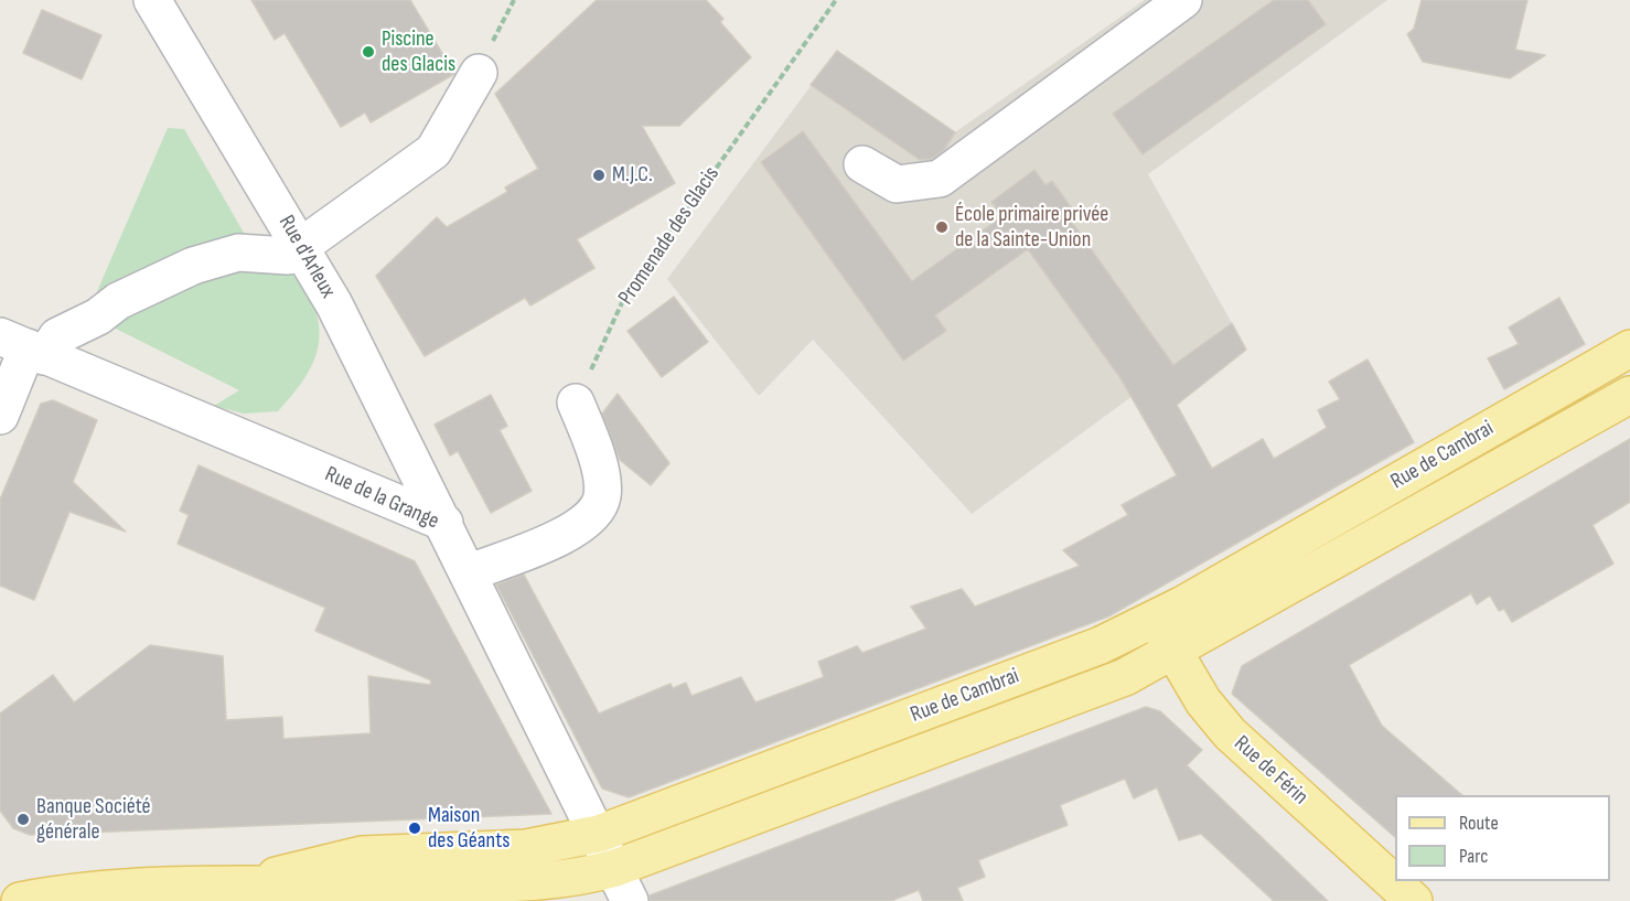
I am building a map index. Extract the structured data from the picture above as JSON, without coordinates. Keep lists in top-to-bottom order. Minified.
{"streets":{"main road":["Rue de Cambrai","Rue de Férin"],"street":["Rue d'Arleux","Rue de la Grange"],"path":["Promenade des Glacis"]},"crossings":[["Rue d'Arleux","Rue de la Grange"],["Rue de Cambrai","Rue de la Grange"],["Rue de Cambrai","Rue de Férin"]],"places":["Piscine des Glacis","M.J.C.","École primaire privée de la Sainte-Union","Banque Société générale","Maison des Géants"],"legend":["Route","Parc"]}
